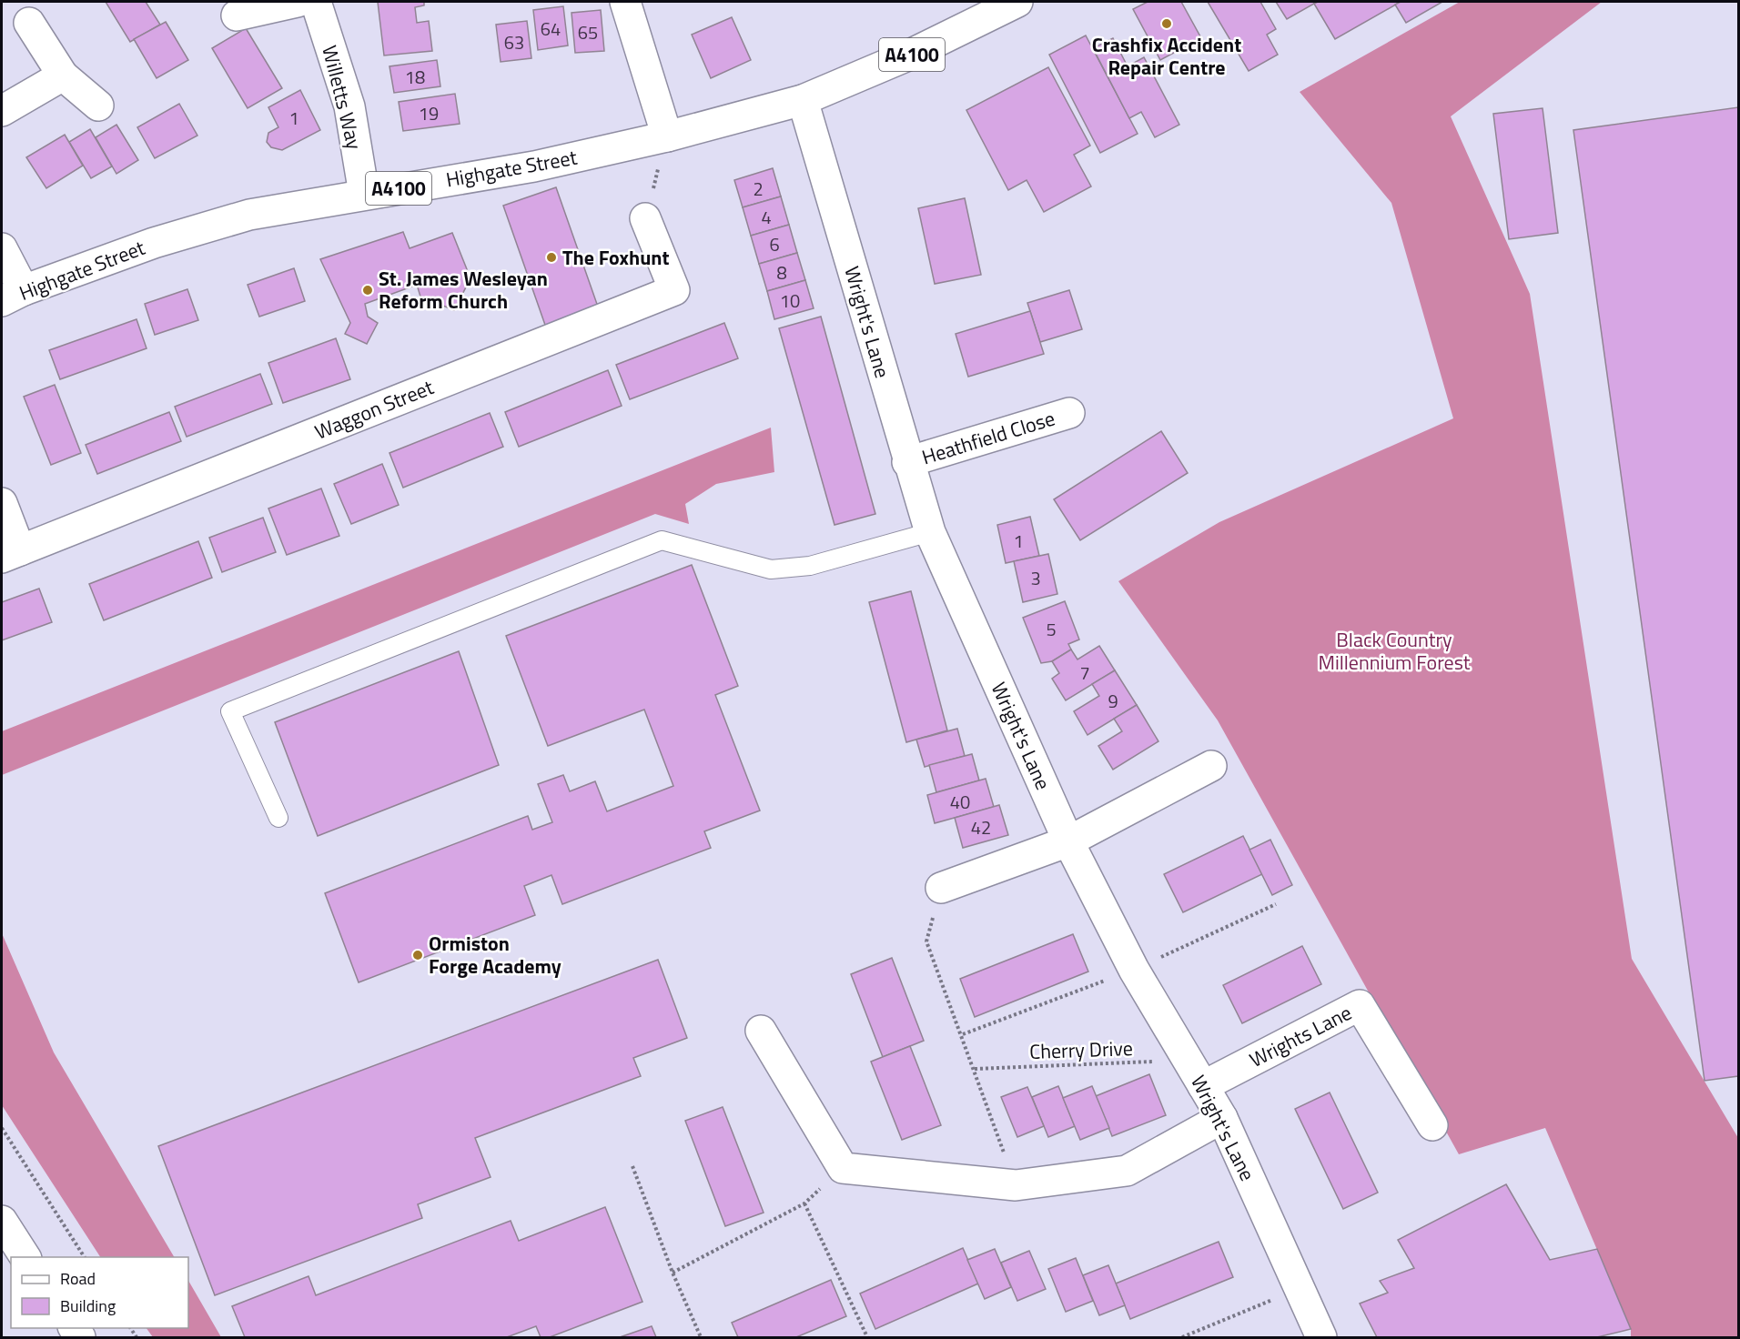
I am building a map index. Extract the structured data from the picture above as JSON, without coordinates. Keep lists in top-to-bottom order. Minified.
{"streets":{"street":["A4100","Willetts Way","Highgate Street","Wright's Lane","Waggon Street","Heathfield Close","Wrights Lane"],"path":["Cherry Drive"]},"crossings":[["A4100","Highgate Street"],["A4100","Wright's Lane"],["Willetts Way","Highgate Street"],["Highgate Street","Wright's Lane"],["Wright's Lane","Heathfield Close"],["Wright's Lane","Wrights Lane"],["Wright's Lane","Cherry Drive"]],"parks":["Black Country Millennium Forest"],"places":["Crashfix Accident Repair Centre","The Foxhunt","St. James Wesleyan Reform Church","Ormiston Forge Academy"],"house_numbers":["64","65","63","18","19","1","2","4","6","8","10","1","3","5","7","9","40","42"],"legend":["Road","Building"]}
